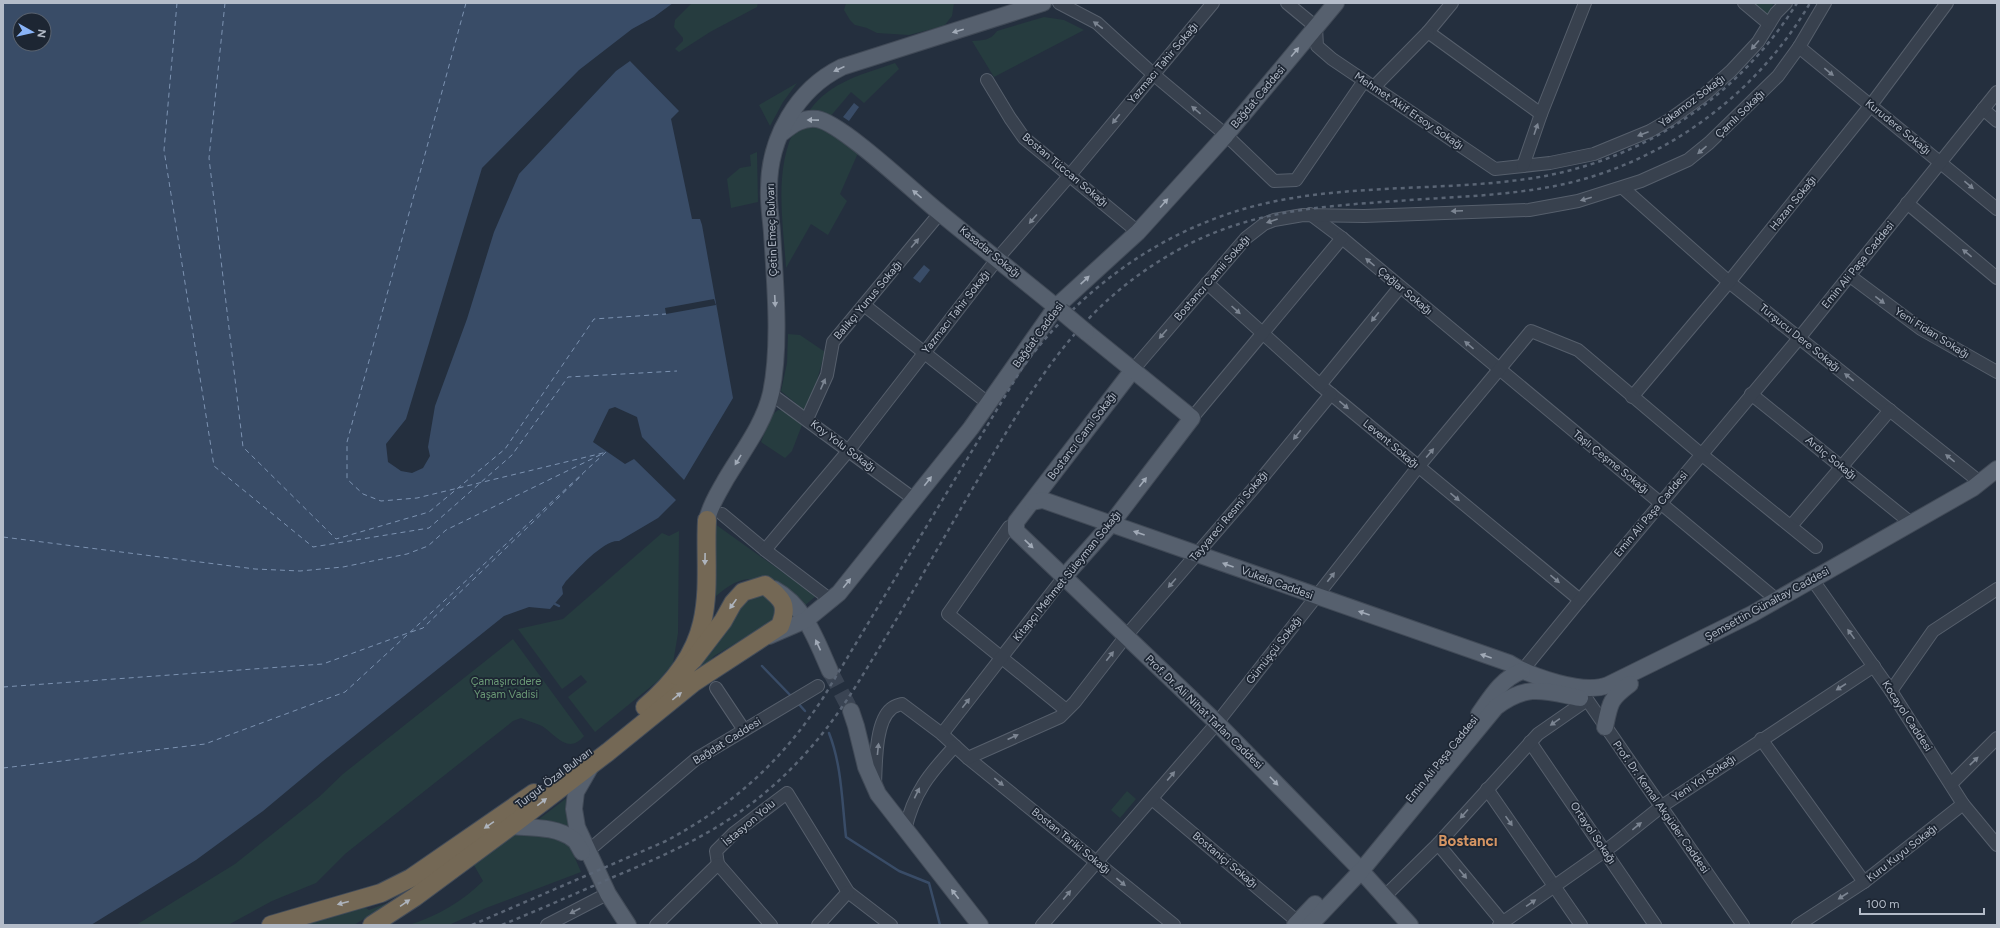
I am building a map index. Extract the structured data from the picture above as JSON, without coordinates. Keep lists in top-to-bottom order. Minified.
{"streets":{"highway":["Turgut Özal Bulvarı"],"main road":["Bağdat Caddesi","Çetin Emeç Bulvarı","Kasadar Sokağı","Emin Ali Paşa Caddesi","Bostancı Cami Sokağı","Kitapçı Mehmet Süleyman Sokağı","Vukela Caddesi","Şemsettin Günaltay Caddesi","Prof. Dr. Ali Nihat Tarlan Caddesi"],"street":["Yazmacı Tahir Sokağı","Yakamoz Sokağı","Mehmet Akif Ersoy Sokağı","Çamlı Sokağı","Kurudere Sokağı","Bostan Tüccarı Sokağı","Hazan Sokağı","Bostancı Camii Sokağı","Çağlar Sokağı","Balıkçı Yunus Sokağı","Yeni Fidan Sokağı","Turşucu Dere Sokağı","Levent Sokağı","Koy Yolu Sokağı","Ardıç Sokağı","Taşlı Çeşme Sokağı","Tayyareci Resmi Sokağı","Gümüşçü Sokağı","Kocayol Caddesi","Yeni Yol Sokağı","Prof. Dr. Kemal Akgüder Caddesi","İstasyon Yolu","Ortayol Sokağı","Bostan Tariki Sokağı","Kuru Kuyu Sokağı","Bostaniçi Sokağı"]},"crossings":[["Yazmacı Tahir Sokağı","Bostan Tüccarı Sokağı"],["Yazmacı Tahir Sokağı","Kasadar Sokağı"],["Yazmacı Tahir Sokağı","Koy Yolu Sokağı"],["Bağdat Caddesi","Mehmet Akif Ersoy Sokağı"],["Bağdat Caddesi","Bostan Tüccarı Sokağı"],["Bağdat Caddesi","Kasadar Sokağı"],["Bağdat Caddesi","Koy Yolu Sokağı"],["Bağdat Caddesi","Turgut Özal Bulvarı"],["Yakamoz Sokağı","Mehmet Akif Ersoy Sokağı"],["Çamlı Sokağı","Kurudere Sokağı"],["Çamlı Sokağı","Bostancı Camii Sokağı"],["Çamlı Sokağı","Çağlar Sokağı"],["Çamlı Sokağı","Turşucu Dere Sokağı"],["Kurudere Sokağı","Hazan Sokağı"],["Kurudere Sokağı","Emin Ali Paşa Caddesi"],["Hazan Sokağı","Turşucu Dere Sokağı"],["Hazan Sokağı","Gümüşçü Sokağı"],["Çetin Emeç Bulvarı","Kasadar Sokağı"],["Çetin Emeç Bulvarı","Koy Yolu Sokağı"],["Çetin Emeç Bulvarı","Turgut Özal Bulvarı"],["Kasadar Sokağı","Bostancı Camii Sokağı"],["Kasadar Sokağı","Balıkçı Yunus Sokağı"],["Kasadar Sokağı","Bostancı Cami Sokağı"],["Kasadar Sokağı","Kitapçı Mehmet Süleyman Sokağı"],["Emin Ali Paşa Caddesi","Yeni Fidan Sokağı"],["Emin Ali Paşa Caddesi","Turşucu Dere Sokağı"],["Emin Ali Paşa Caddesi","Levent Sokağı"],["Emin Ali Paşa Caddesi","Ardıç Sokağı"],["Emin Ali Paşa Caddesi","Taşlı Çeşme Sokağı"],["Emin Ali Paşa Caddesi","Vukela Caddesi"],["Emin Ali Paşa Caddesi","Şemsettin Günaltay Caddesi"],["Emin Ali Paşa Caddesi","Prof. Dr. Ali Nihat Tarlan Caddesi"],["Emin Ali Paşa Caddesi","Bostaniçi Sokağı"],["Bostancı Camii Sokağı","Çağlar Sokağı"],["Bostancı Camii Sokağı","Bostancı Cami Sokağı"],["Bostancı Camii Sokağı","Levent Sokağı"],["Çağlar Sokağı","Taşlı Çeşme Sokağı"],["Çağlar Sokağı","Gümüşçü Sokağı"],["Balıkçı Yunus Sokağı","Koy Yolu Sokağı"],["Turşucu Dere Sokağı","Şemsettin Günaltay Caddesi"],["Bostancı Cami Sokağı","Vukela Caddesi"],["Bostancı Cami Sokağı","Prof. Dr. Ali Nihat Tarlan Caddesi"],["Levent Sokağı","Tayyareci Resmi Sokağı"],["Levent Sokağı","Gümüşçü Sokağı"],["Ardıç Sokağı","Şemsettin Günaltay Caddesi"],["Taşlı Çeşme Sokağı","Şemsettin Günaltay Caddesi"],["Taşlı Çeşme Sokağı","Gümüşçü Sokağı"],["Tayyareci Resmi Sokağı","Vukela Caddesi"],["Tayyareci Resmi Sokağı","Prof. Dr. Ali Nihat Tarlan Caddesi"],["Tayyareci Resmi Sokağı","Bostan Tariki Sokağı"],["Kitapçı Mehmet Süleyman Sokağı","Vukela Caddesi"],["Kitapçı Mehmet Süleyman Sokağı","Prof. Dr. Ali Nihat Tarlan Caddesi"],["Kitapçı Mehmet Süleyman Sokağı","Bostan Tariki Sokağı"],["Vukela Caddesi","Şemsettin Günaltay Caddesi"],["Vukela Caddesi","Gümüşçü Sokağı"],["Vukela Caddesi","Prof. Dr. Ali Nihat Tarlan Caddesi"],["Şemsettin Günaltay Caddesi","Prof. Dr. Ali Nihat Tarlan Caddesi"],["Şemsettin Günaltay Caddesi","Kocayol Caddesi"],["Şemsettin Günaltay Caddesi","Prof. Dr. Kemal Akgüder Caddesi"],["Şemsettin Günaltay Caddesi","Ortayol Sokağı"],["Gümüşçü Sokağı","Prof. Dr. Ali Nihat Tarlan Caddesi"],["Gümüşçü Sokağı","Bostan Tariki Sokağı"],["Gümüşçü Sokağı","Bostaniçi Sokağı"],["Kocayol Caddesi","Yeni Yol Sokağı"],["Kocayol Caddesi","Kuru Kuyu Sokağı"],["Yeni Yol Sokağı","Prof. Dr. Kemal Akgüder Caddesi"],["Yeni Yol Sokağı","Ortayol Sokağı"]],"one_way":["Bağdat Caddesi","Yakamoz Sokağı","Çamlı Sokağı","Çetin Emeç Bulvarı","Çağlar Sokağı","Balıkçı Yunus Sokağı","Turşucu Dere Sokağı","Levent Sokağı","Kitapçı Mehmet Süleyman Sokağı","Vukela Caddesi","Gümüşçü Sokağı","Prof. Dr. Ali Nihat Tarlan Caddesi","Kuru Kuyu Sokağı"],"districts":["Bostancı"],"parks":["Çamaşırcıdere Yaşam Vadisi"],"scale_bar":"100 m","north":"right"}
